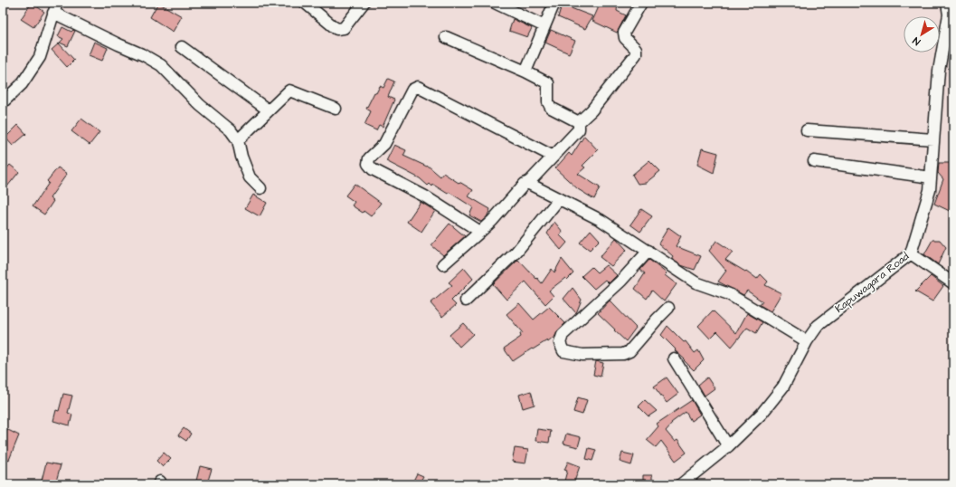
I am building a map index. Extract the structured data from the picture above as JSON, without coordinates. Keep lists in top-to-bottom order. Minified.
{"streets":{"street":["Kapuwagara Road"]},"north":"bottom left"}
